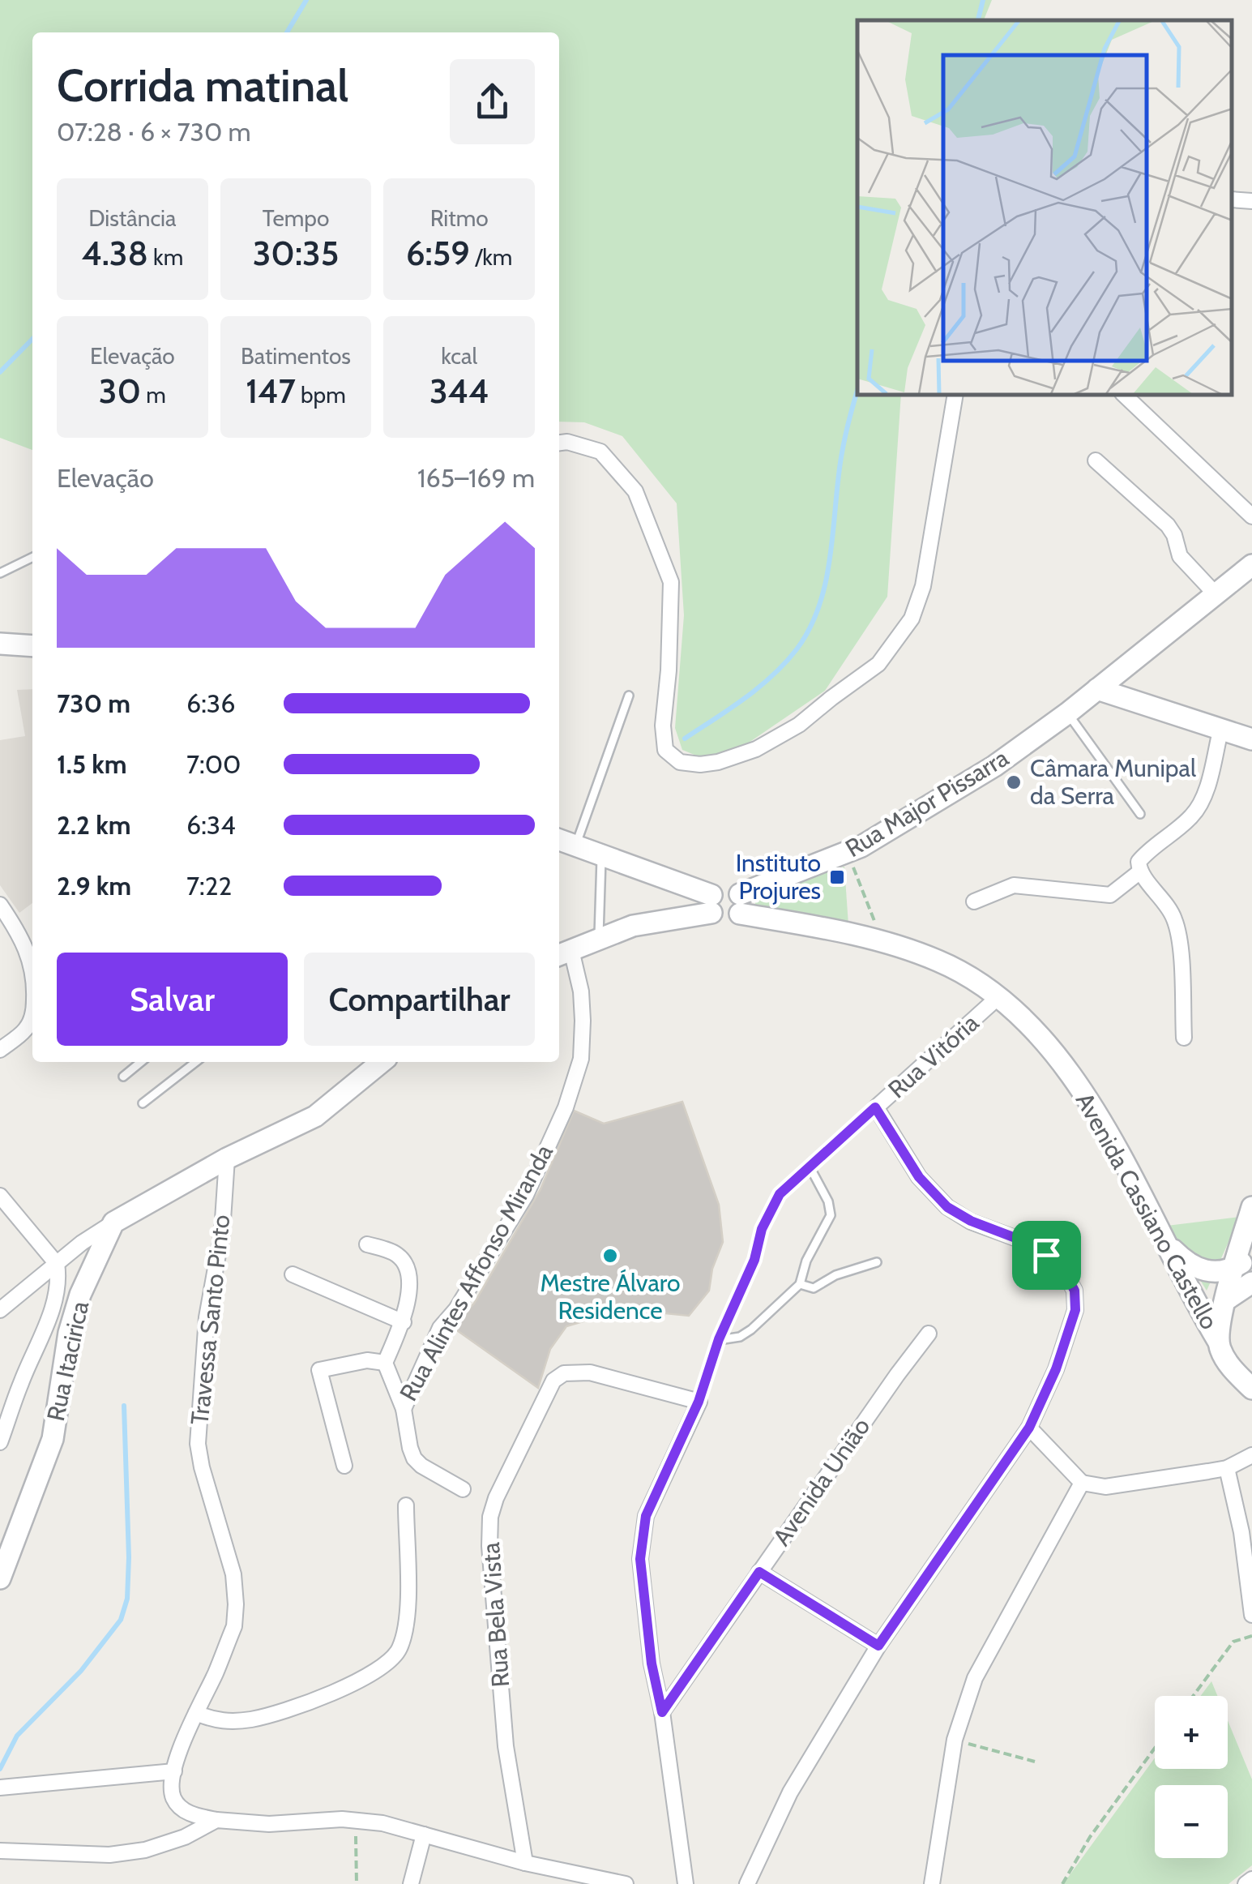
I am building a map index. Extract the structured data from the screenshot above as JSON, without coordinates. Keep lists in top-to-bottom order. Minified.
{"streets":{"street":["Rua Major Pissarra","Rua Vitória","Avenida Cassiano Castello","Rua Alintes Affonso Miranda","Travessa Santo Pinto","Rua Itacirica","Avenida União","Rua Bela Vista"]},"crossings":[["Rua Major Pissarra","Avenida Cassiano Castello"],["Rua Vitória","Avenida Cassiano Castello"],["Rua Vitória","Rua Bela Vista"]],"places":{"other":["Câmara Munipal da Serra","Mestre Álvaro Residence"],"transit":["Instituto Projures"]},"page":{"heading":["Corrida matinal","07:28 · 6 × 730 m"],"stats":[["Distância","4.38 km"],["Tempo","30:35"],["Ritmo","6:59 /km"],["Elevação","30 m"],["Batimentos","147 bpm"],["kcal","344"]],"chart":["Elevação","165–169 m"],"list":[{"name":"730 m","note":"6:36"},{"name":"1.5 km","note":"7:00"},{"name":"2.2 km","note":"6:34"},{"name":"2.9 km","note":"7:22"}],"buttons":["Salvar","Compartilhar"],"map_buttons":["+","−"]}}
